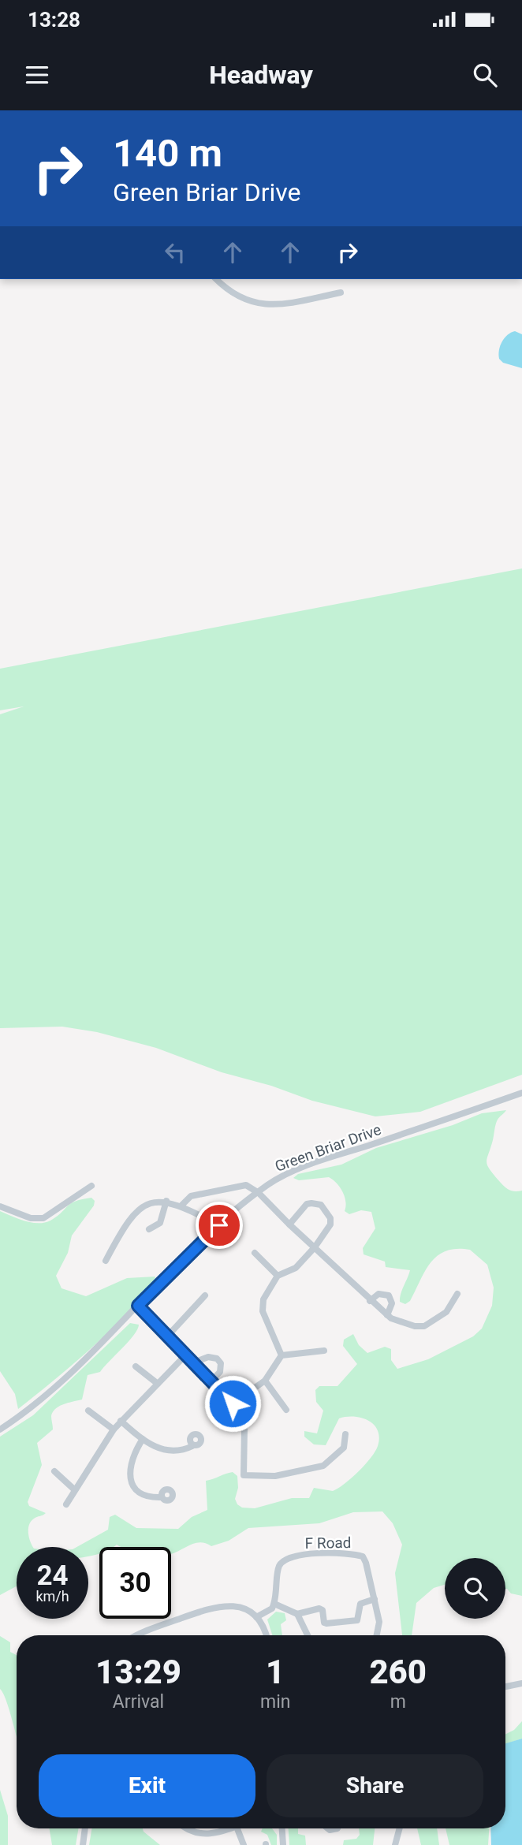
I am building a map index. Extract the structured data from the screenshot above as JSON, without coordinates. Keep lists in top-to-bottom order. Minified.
{"streets":{"street":["Green Briar Drive","F Road"]},"page":{"status":"13:28","header":"Headway","turn":["140 m","Green Briar Drive"],"speed":"24 km/h","limit":"30","eta":["13:29","Arrival","1","min","260","m"],"buttons":["Exit","Share"]}}
